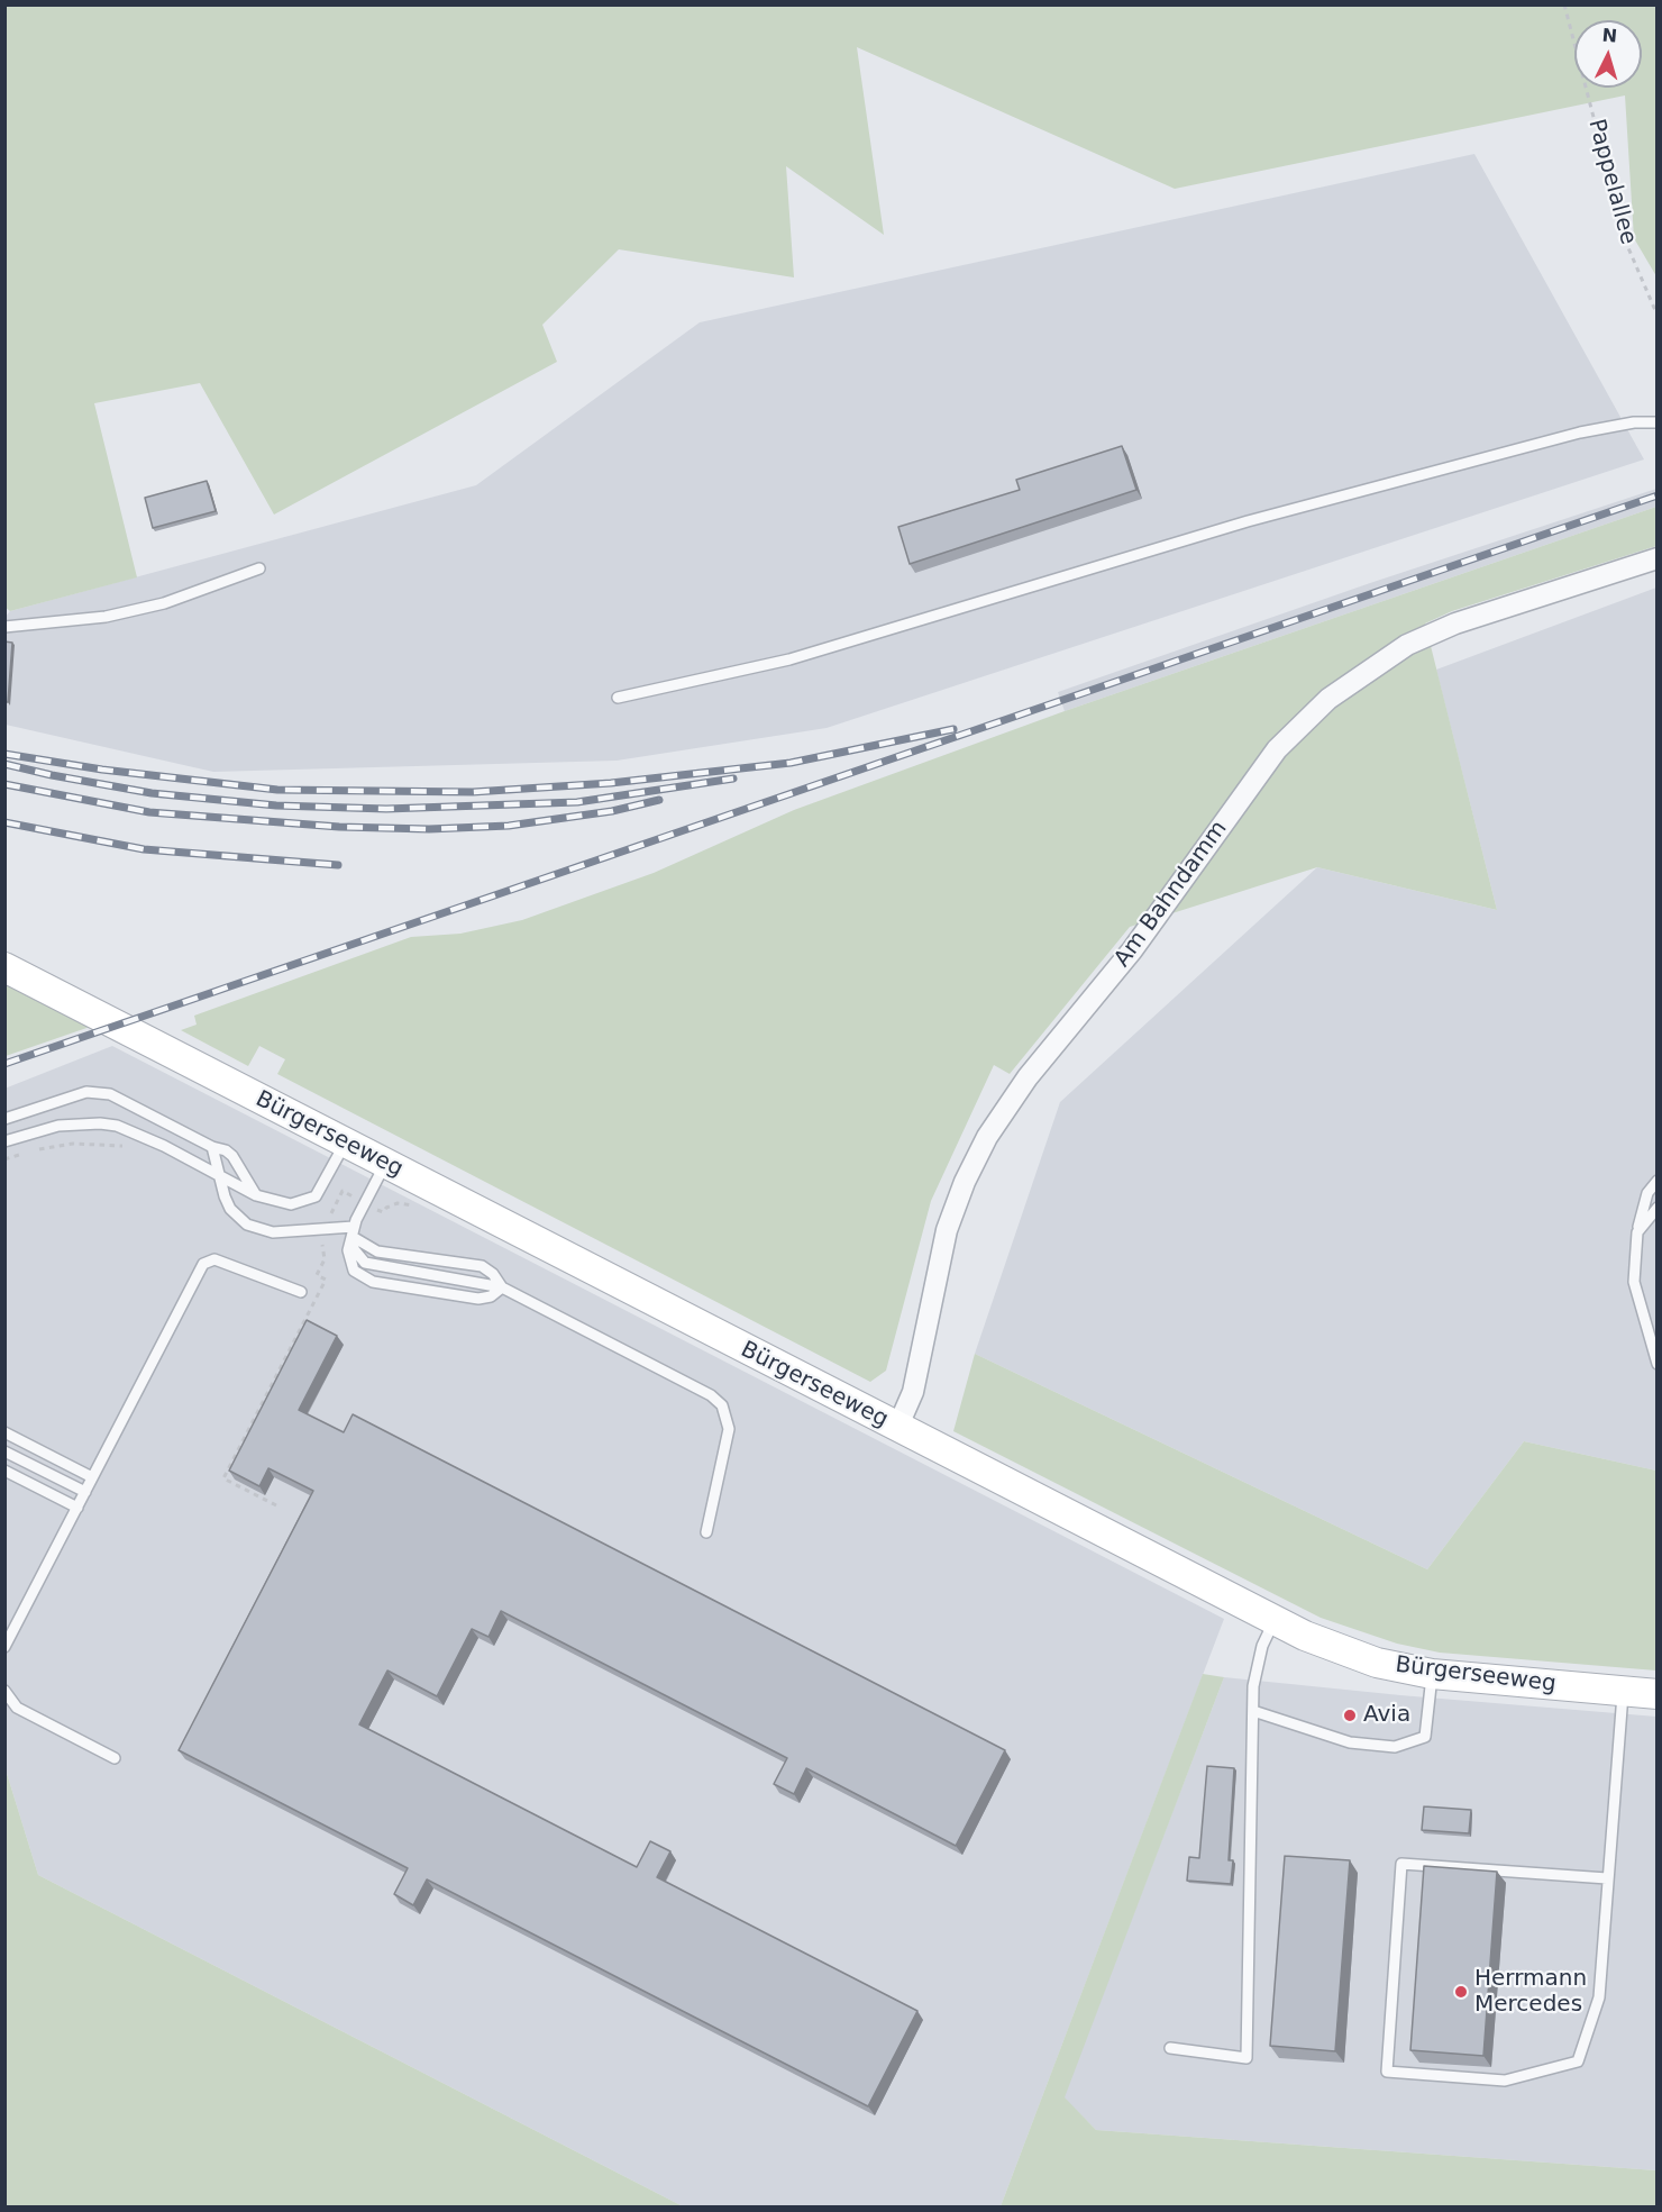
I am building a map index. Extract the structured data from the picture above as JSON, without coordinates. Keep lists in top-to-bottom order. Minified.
{"streets":{"street":["Am Bahndamm","Bürgerseeweg"],"path":["Pappelallee"]},"crossings":[["Am Bahndamm","Bürgerseeweg"]],"places":["Avia","Herrmann Mercedes"],"north":"top"}
